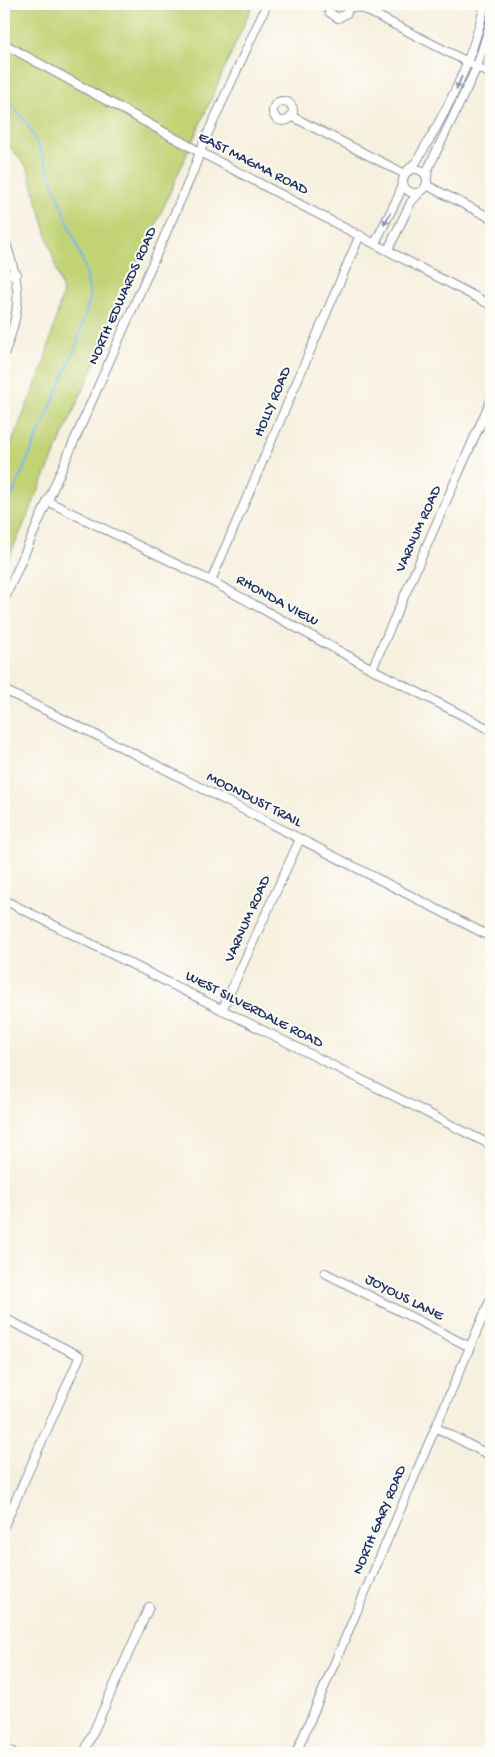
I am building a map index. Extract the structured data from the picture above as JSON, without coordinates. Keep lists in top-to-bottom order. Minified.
{"streets":{"street":["EAST MAGMA ROAD","NORTH EDWARDS ROAD","HOLLY ROAD","VARNUM ROAD","RHONDA VIEW","MOONDUST TRAIL","WEST SILVERDALE ROAD","JOYOUS LANE","NORTH GARY ROAD"]},"crossings":[["EAST MAGMA ROAD","NORTH EDWARDS ROAD"],["EAST MAGMA ROAD","HOLLY ROAD"],["NORTH EDWARDS ROAD","RHONDA VIEW"],["HOLLY ROAD","RHONDA VIEW"],["VARNUM ROAD","RHONDA VIEW"],["VARNUM ROAD","MOONDUST TRAIL"],["VARNUM ROAD","WEST SILVERDALE ROAD"],["JOYOUS LANE","NORTH GARY ROAD"]]}
